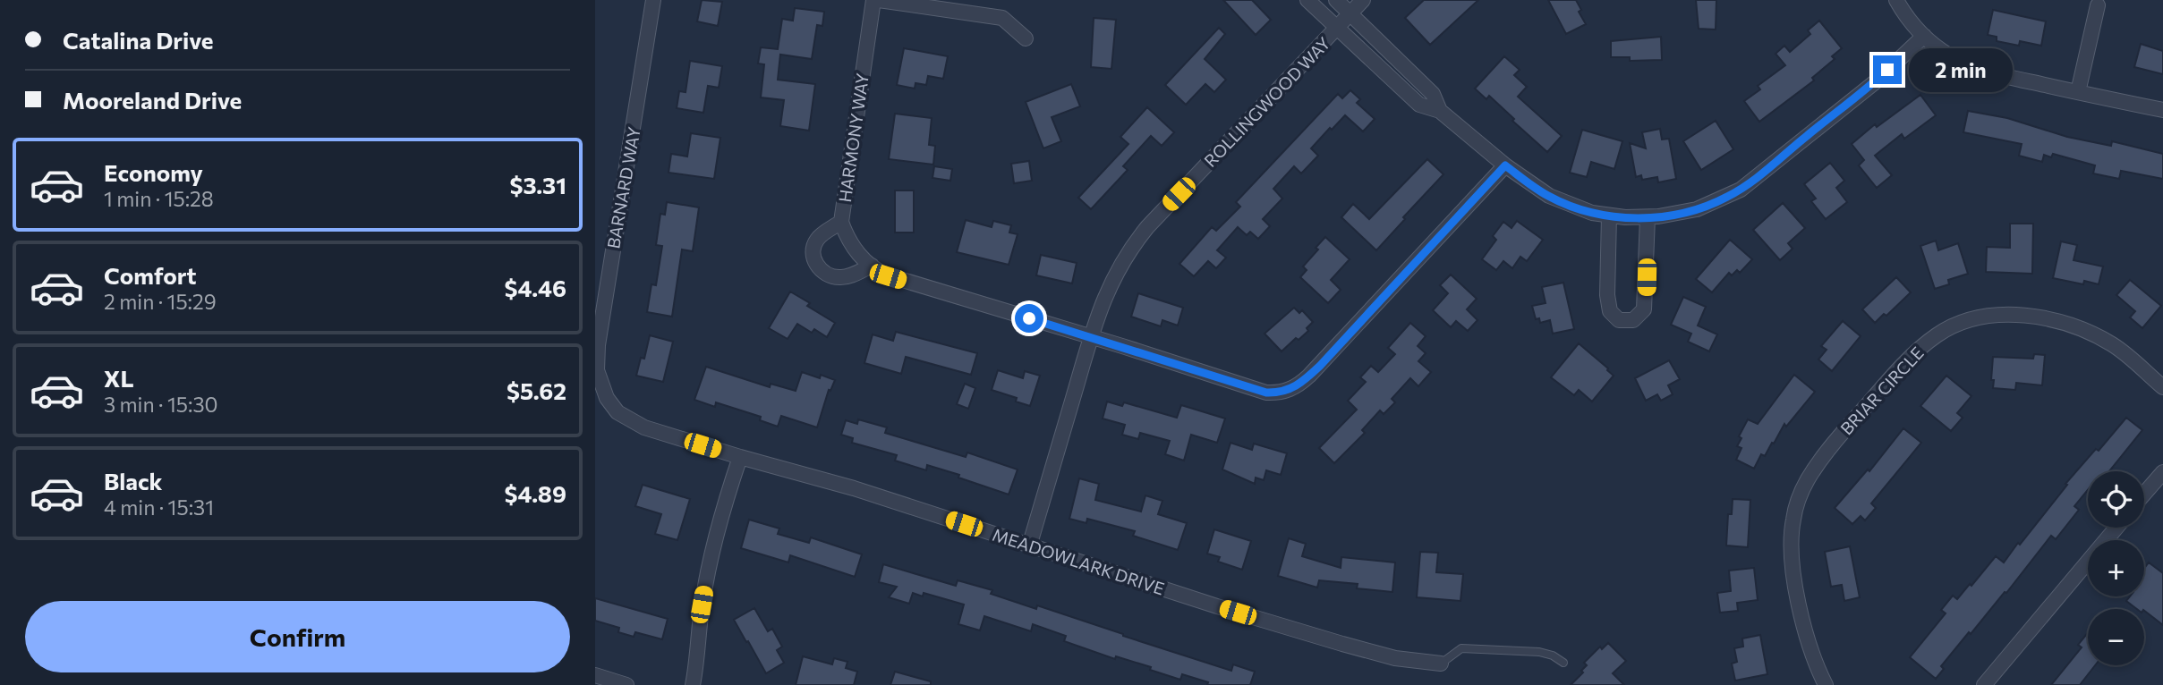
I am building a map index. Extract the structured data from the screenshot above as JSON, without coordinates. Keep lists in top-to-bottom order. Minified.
{"streets":{"street":["ROLLINGWOOD WAY","HARMONY WAY","BARNARD WAY","BRIAR CIRCLE","MEADOWLARK DRIVE"]},"crossings":[["ROLLINGWOOD WAY","MEADOWLARK DRIVE"],["BARNARD WAY","MEADOWLARK DRIVE"]],"page":{"banner":["Catalina Drive","Mooreland Drive"],"bubble":"2 min","list":[{"name":"Economy","note":"1 min · 15:28","value":"$3.31"},{"name":"Comfort","note":"2 min · 15:29","value":"$4.46"},{"name":"XL","note":"3 min · 15:30","value":"$5.62"},{"name":"Black","note":"4 min · 15:31","value":"$4.89"}],"map_buttons":["+","−"],"buttons":"Confirm"}}
